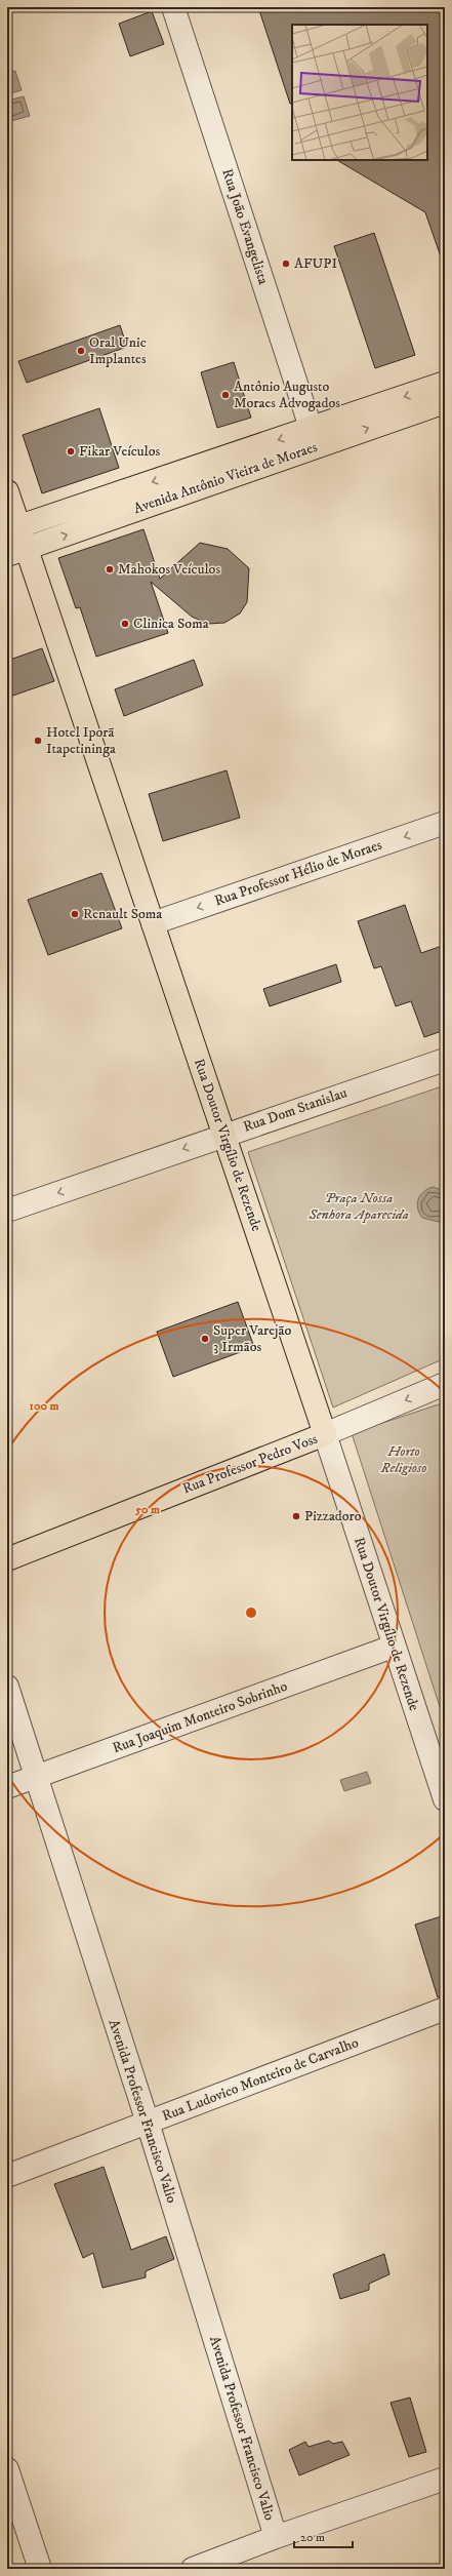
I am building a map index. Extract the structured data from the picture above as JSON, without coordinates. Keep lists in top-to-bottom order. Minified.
{"streets":{"main road":["Avenida Antônio Vieira de Moraes","Rua Doutor Virgílio de Rezende","Rua Professor Pedro Voss"],"street":["Rua João Evangelista","Rua Professor Hélio de Moraes","Rua Dom Stanislau","Rua Joaquim Monteiro Sobrinho","Rua Ludovico Monteiro de Carvalho","Avenida Professor Francisco Valio"]},"crossings":[["Rua João Evangelista","Avenida Antônio Vieira de Moraes"],["Avenida Antônio Vieira de Moraes","Rua Doutor Virgílio de Rezende"],["Rua Professor Hélio de Moraes","Rua Doutor Virgílio de Rezende"],["Rua Dom Stanislau","Rua Doutor Virgílio de Rezende"],["Rua Doutor Virgílio de Rezende","Rua Professor Pedro Voss"],["Rua Doutor Virgílio de Rezende","Rua Joaquim Monteiro Sobrinho"],["Rua Joaquim Monteiro Sobrinho","Avenida Professor Francisco Valio"],["Rua Ludovico Monteiro de Carvalho","Avenida Professor Francisco Valio"]],"one_way":["Rua Professor Hélio de Moraes","Rua Dom Stanislau"],"parks":["Praça Nossa Senhora Aparecida","Horto Religioso"],"places":["AFUPI","Oral Unic Implantes","Antônio Augusto Moraes Advogados","Fikar Veículos","Mahokos Veículos","Clinica Soma","Hotel Iporã Itapetininga","Renault Soma","Super Varejão 3 Irmãos","Pizzadoro"],"scale_bar":"20 m","rings":["100 m","50 m"]}
